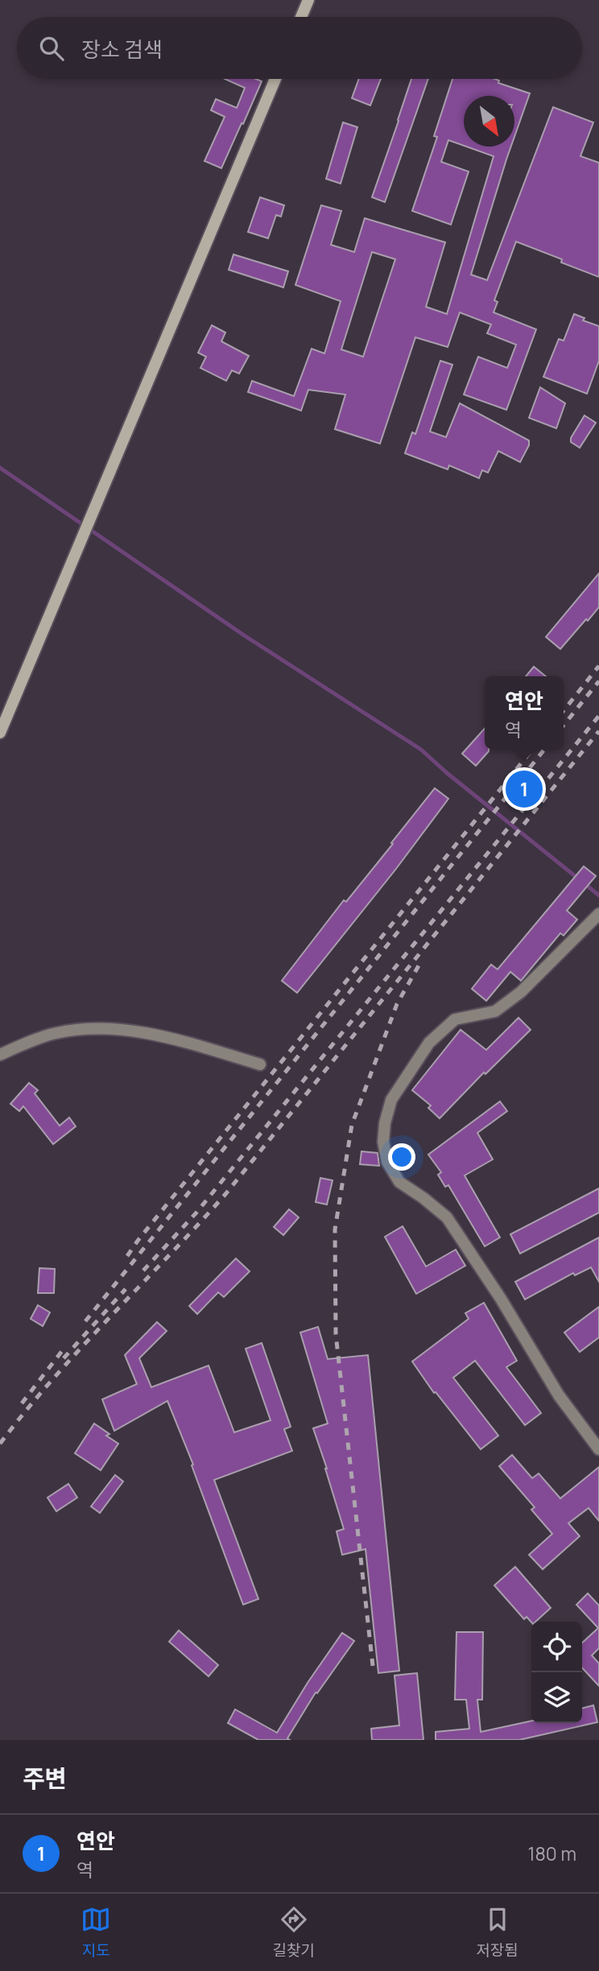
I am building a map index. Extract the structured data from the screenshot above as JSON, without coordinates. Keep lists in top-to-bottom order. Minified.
{"north":"bottom right","page":{"search":"장소 검색","popup":["연안","역"],"pins":"1","heading":"주변","list":[{"mark":"1","name":"연안","note":"역","value":"180 m"}],"nav":["지도","길찾기","저장됨"]}}
